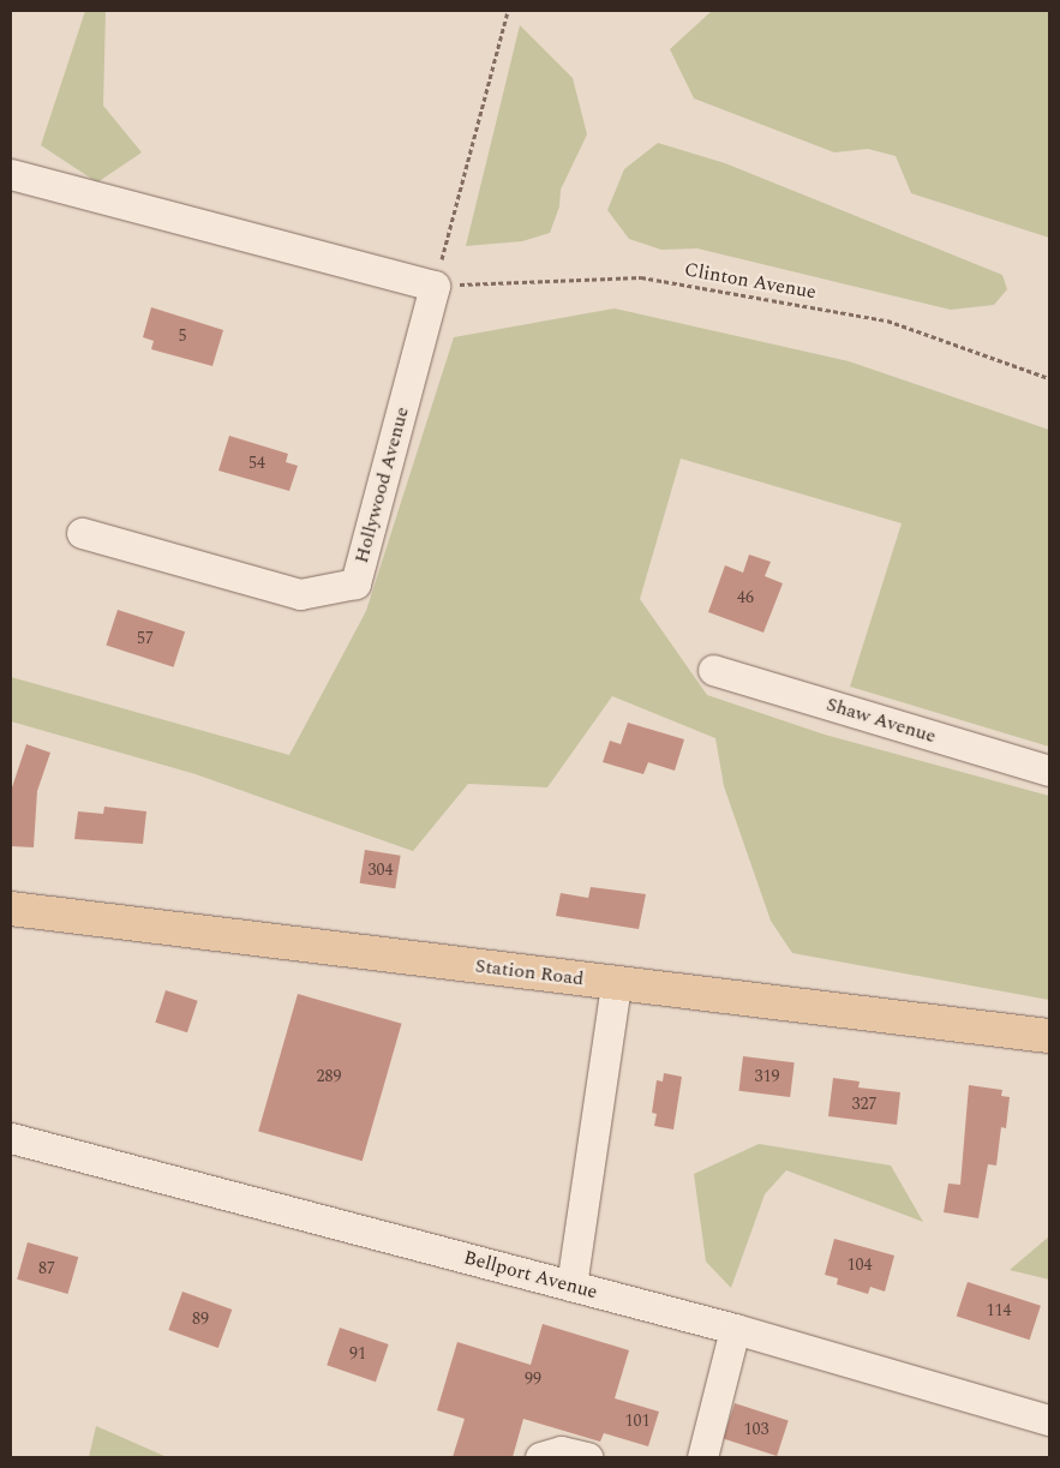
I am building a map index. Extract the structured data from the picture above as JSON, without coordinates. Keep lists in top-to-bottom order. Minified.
{"streets":{"main road":["Station Road"],"street":["Hollywood Avenue","Shaw Avenue","Bellport Avenue"],"path":["Clinton Avenue"]},"crossings":[["Clinton Avenue","Hollywood Avenue"]],"house_numbers":["5","54","46","57","304","289","319","327","104","87","114","89","91","99","101","103"]}
